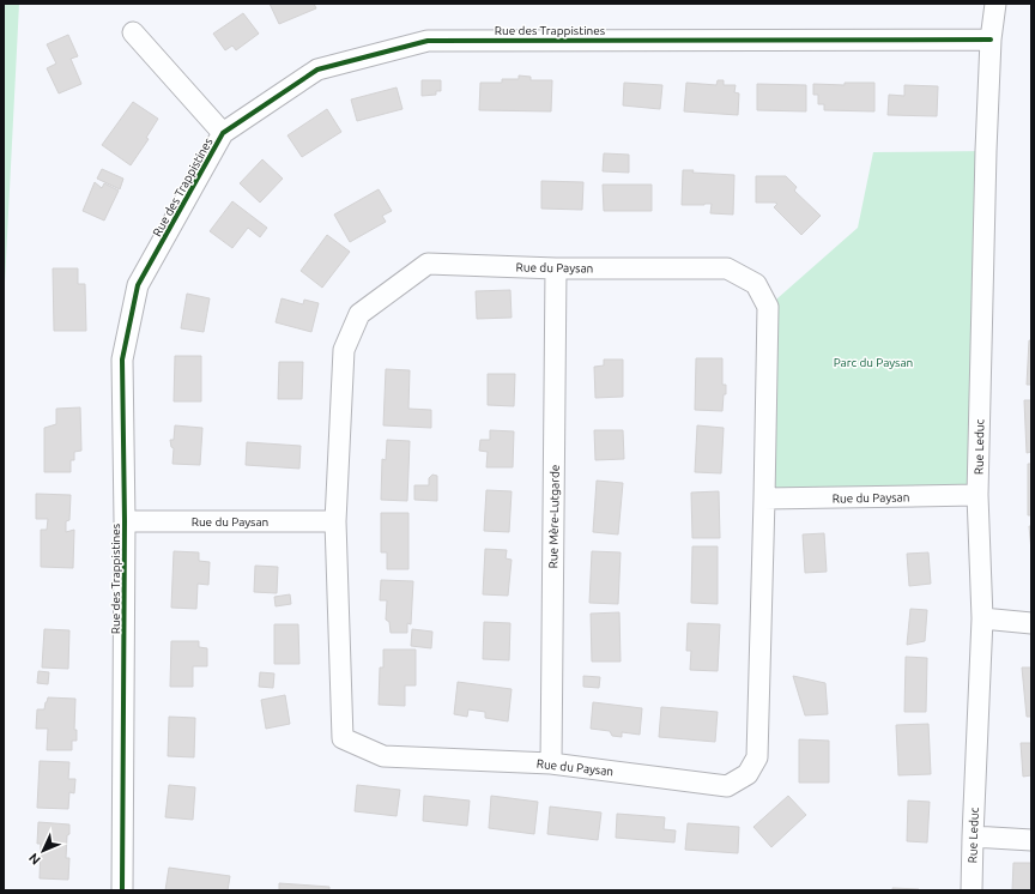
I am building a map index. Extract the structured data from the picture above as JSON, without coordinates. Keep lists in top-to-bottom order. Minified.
{"streets":{"street":["Rue des Trappistines","Rue du Paysan","Rue Leduc","Rue Mère-Lutgarde"]},"crossings":[["Rue des Trappistines","Rue du Paysan"],["Rue des Trappistines","Rue Leduc"],["Rue du Paysan","Rue Leduc"],["Rue du Paysan","Rue Mère-Lutgarde"]],"parks":["Parc du Paysan"],"north":"bottom left"}
